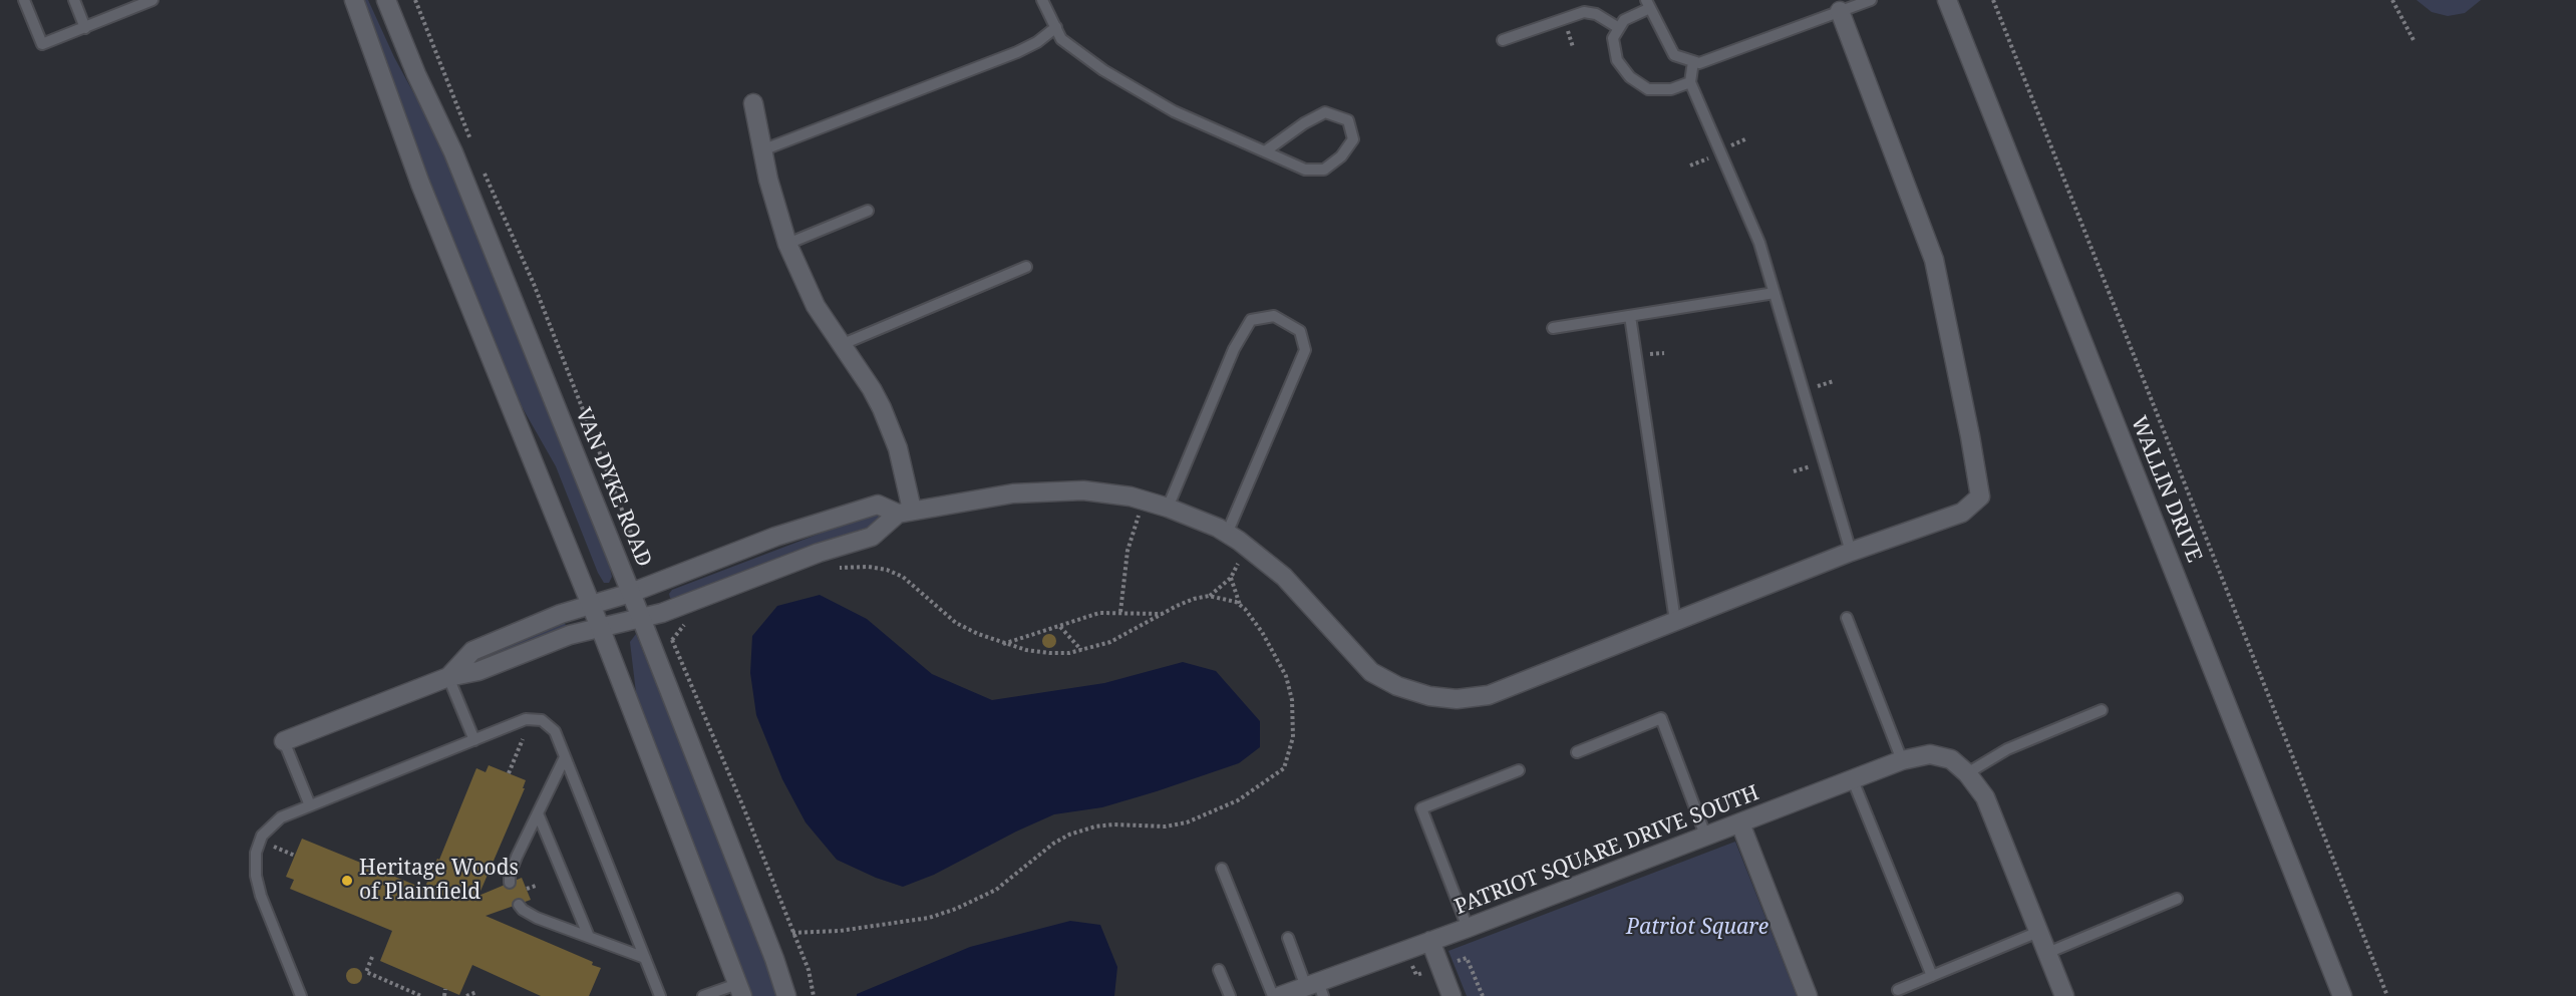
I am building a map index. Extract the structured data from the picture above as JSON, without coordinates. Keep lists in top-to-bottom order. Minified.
{"streets":{"street":["VAN DYKE ROAD","WALLIN DRIVE","PATRIOT SQUARE DRIVE SOUTH"]},"parks":["Patriot Square"],"places":["Heritage Woods of Plainfield"]}
